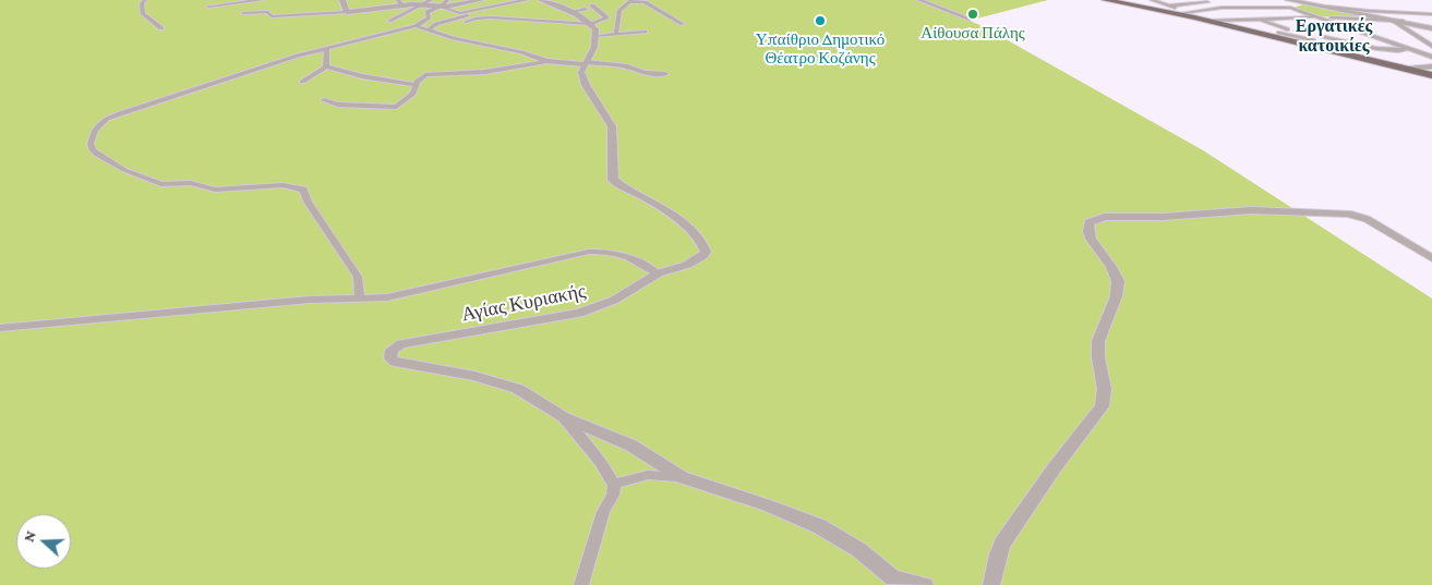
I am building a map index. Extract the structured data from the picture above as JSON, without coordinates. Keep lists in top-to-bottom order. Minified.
{"streets":{"street":["Αγίας Κυριακής"]},"districts":["Εργατικές κατοικίες"],"places":["Αίθουσα Πάλης","Υπαίθριο Δημοτικό Θέατρο Κοζάνης"],"north":"left"}
